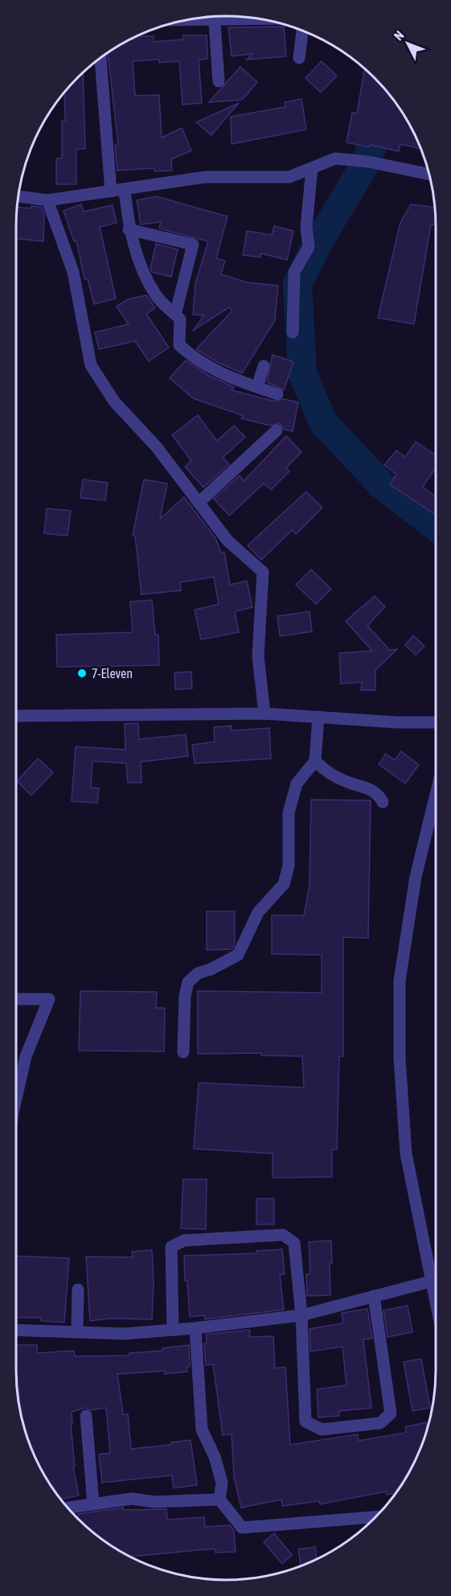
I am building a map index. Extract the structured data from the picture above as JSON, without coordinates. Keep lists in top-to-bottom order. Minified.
{"places":["7-Eleven"],"north":"top left"}
